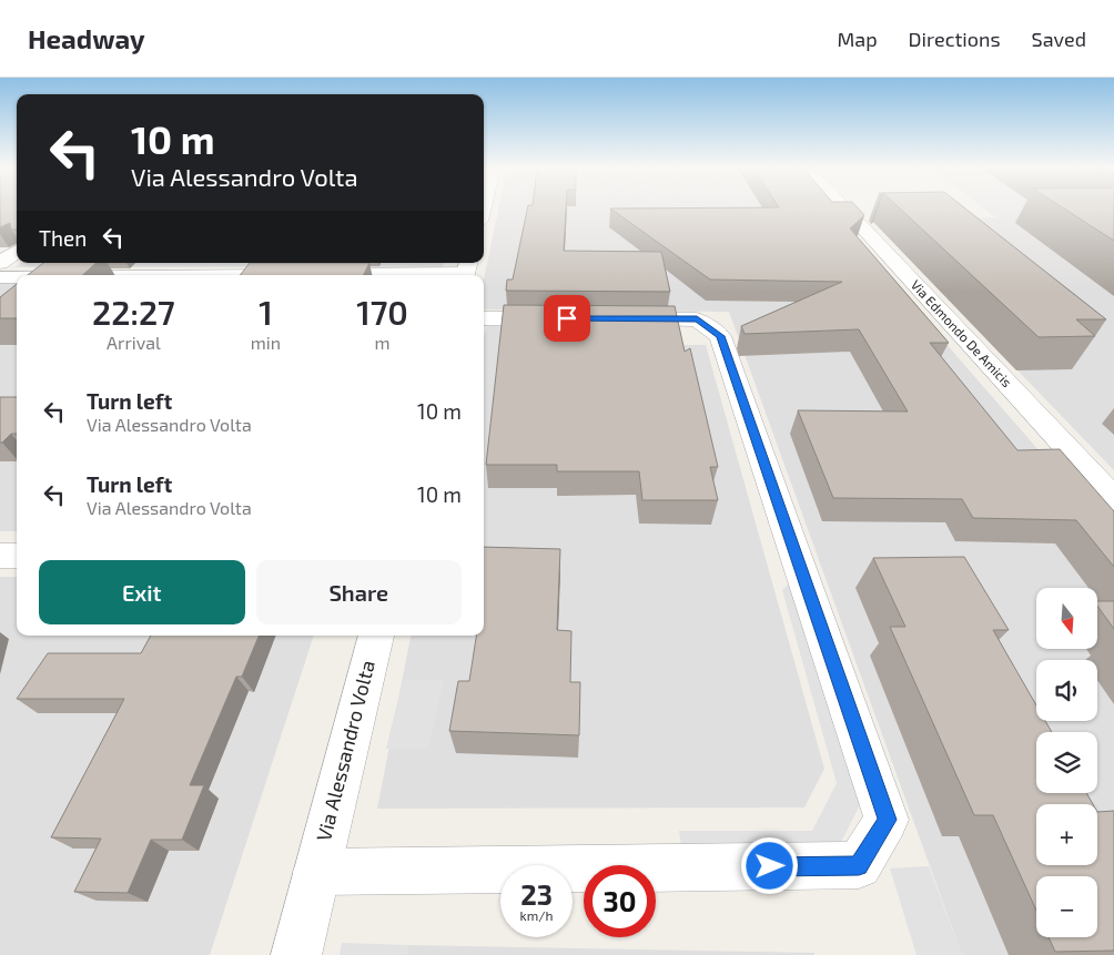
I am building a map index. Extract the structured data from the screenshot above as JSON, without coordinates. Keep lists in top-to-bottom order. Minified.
{"streets":{"street":["Via Edmondo De Amicis","Via Alessandro Volta"]},"north":"bottom","page":{"header":"Headway","nav":["Map","Directions","Saved"],"turn":["10 m","Via Alessandro Volta"],"then":"Then","eta":["22:27","Arrival","1","min","170","m"],"list":[{"name":"Turn left","note":"Via Alessandro Volta","value":"10 m"},{"name":"Turn left","note":"Via Alessandro Volta","value":"10 m"}],"buttons":["Exit","Share"],"map_buttons":["+","−"],"speed":"23 km/h","limit":"30"}}
